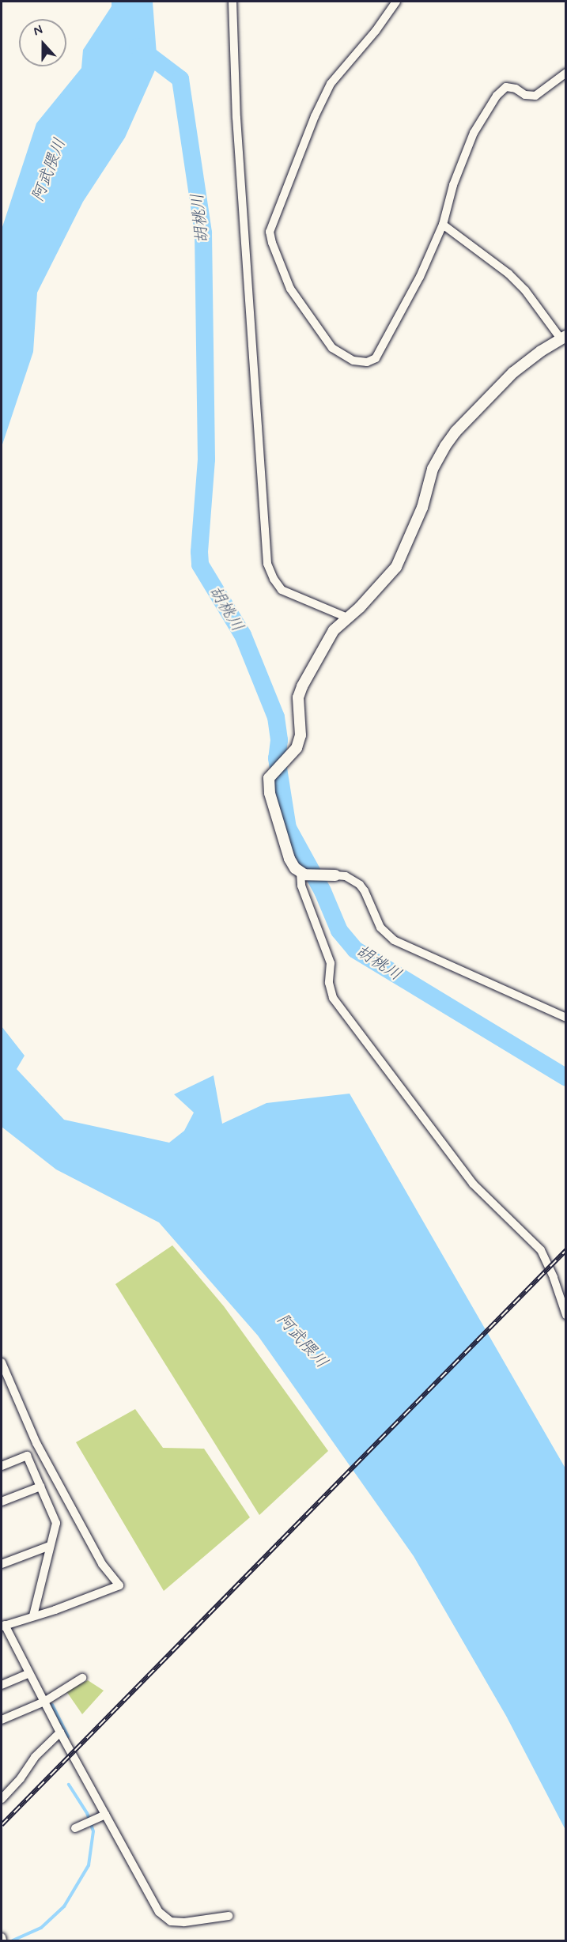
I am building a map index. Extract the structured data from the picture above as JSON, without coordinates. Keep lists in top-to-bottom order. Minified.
{"water":["阿武隈川","胡桃川"],"north":"top"}
